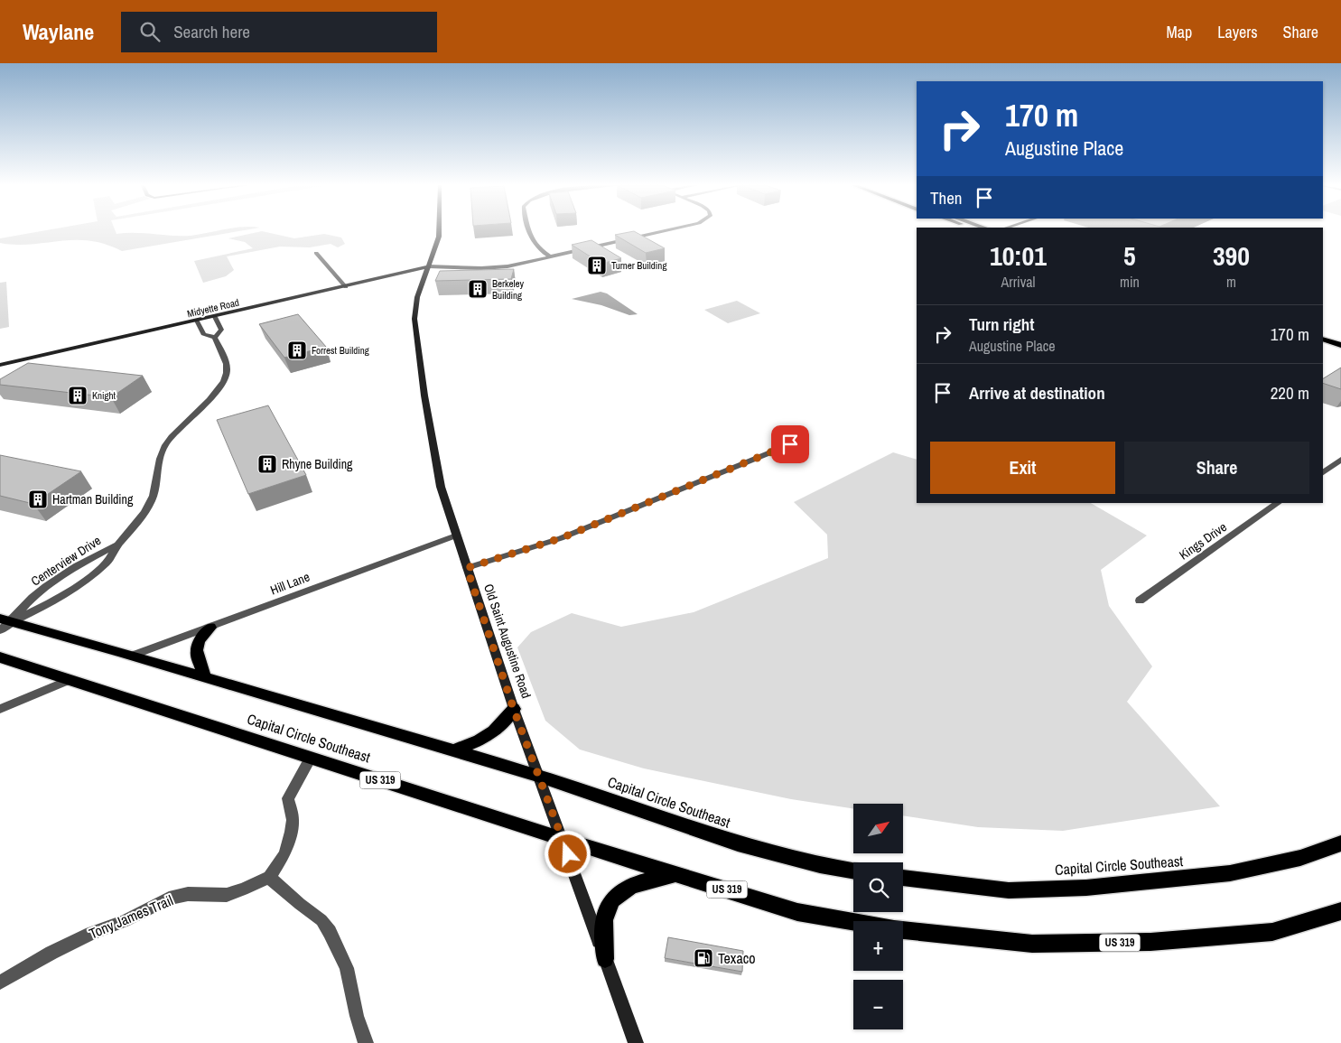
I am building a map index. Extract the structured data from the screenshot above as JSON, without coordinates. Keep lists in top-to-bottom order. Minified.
{"streets":{"main road":["Capital Circle Southeast","US 319"],"street":["Midyette Road","Kings Drive","Centerview Drive","Hill Lane","Old Saint Augustine Road","Tony James Trail"]},"crossings":[["Midyette Road","Centerview Drive"],["Midyette Road","Old Saint Augustine Road"],["Centerview Drive","Capital Circle Southeast"],["Hill Lane","Old Saint Augustine Road"],["Hill Lane","Capital Circle Southeast"],["Old Saint Augustine Road","Capital Circle Southeast"]],"places":{"building":["Turner Building","Berkeley Building","Forrest Building","Knight","Rhyne Building","Hartman Building"],"fuel station":["Texaco"]},"north":"top right","page":{"header":"Waylane","search":"Search here","nav":["Map","Layers","Share"],"turn":["170 m","Augustine Place"],"then":"Then","eta":["10:01","Arrival","5","min","390","m"],"list":[{"name":"Turn right","note":"Augustine Place","value":"170 m"},{"name":"Arrive at destination","value":"220 m"}],"buttons":["Exit","Share"],"map_buttons":["+","−"]}}
